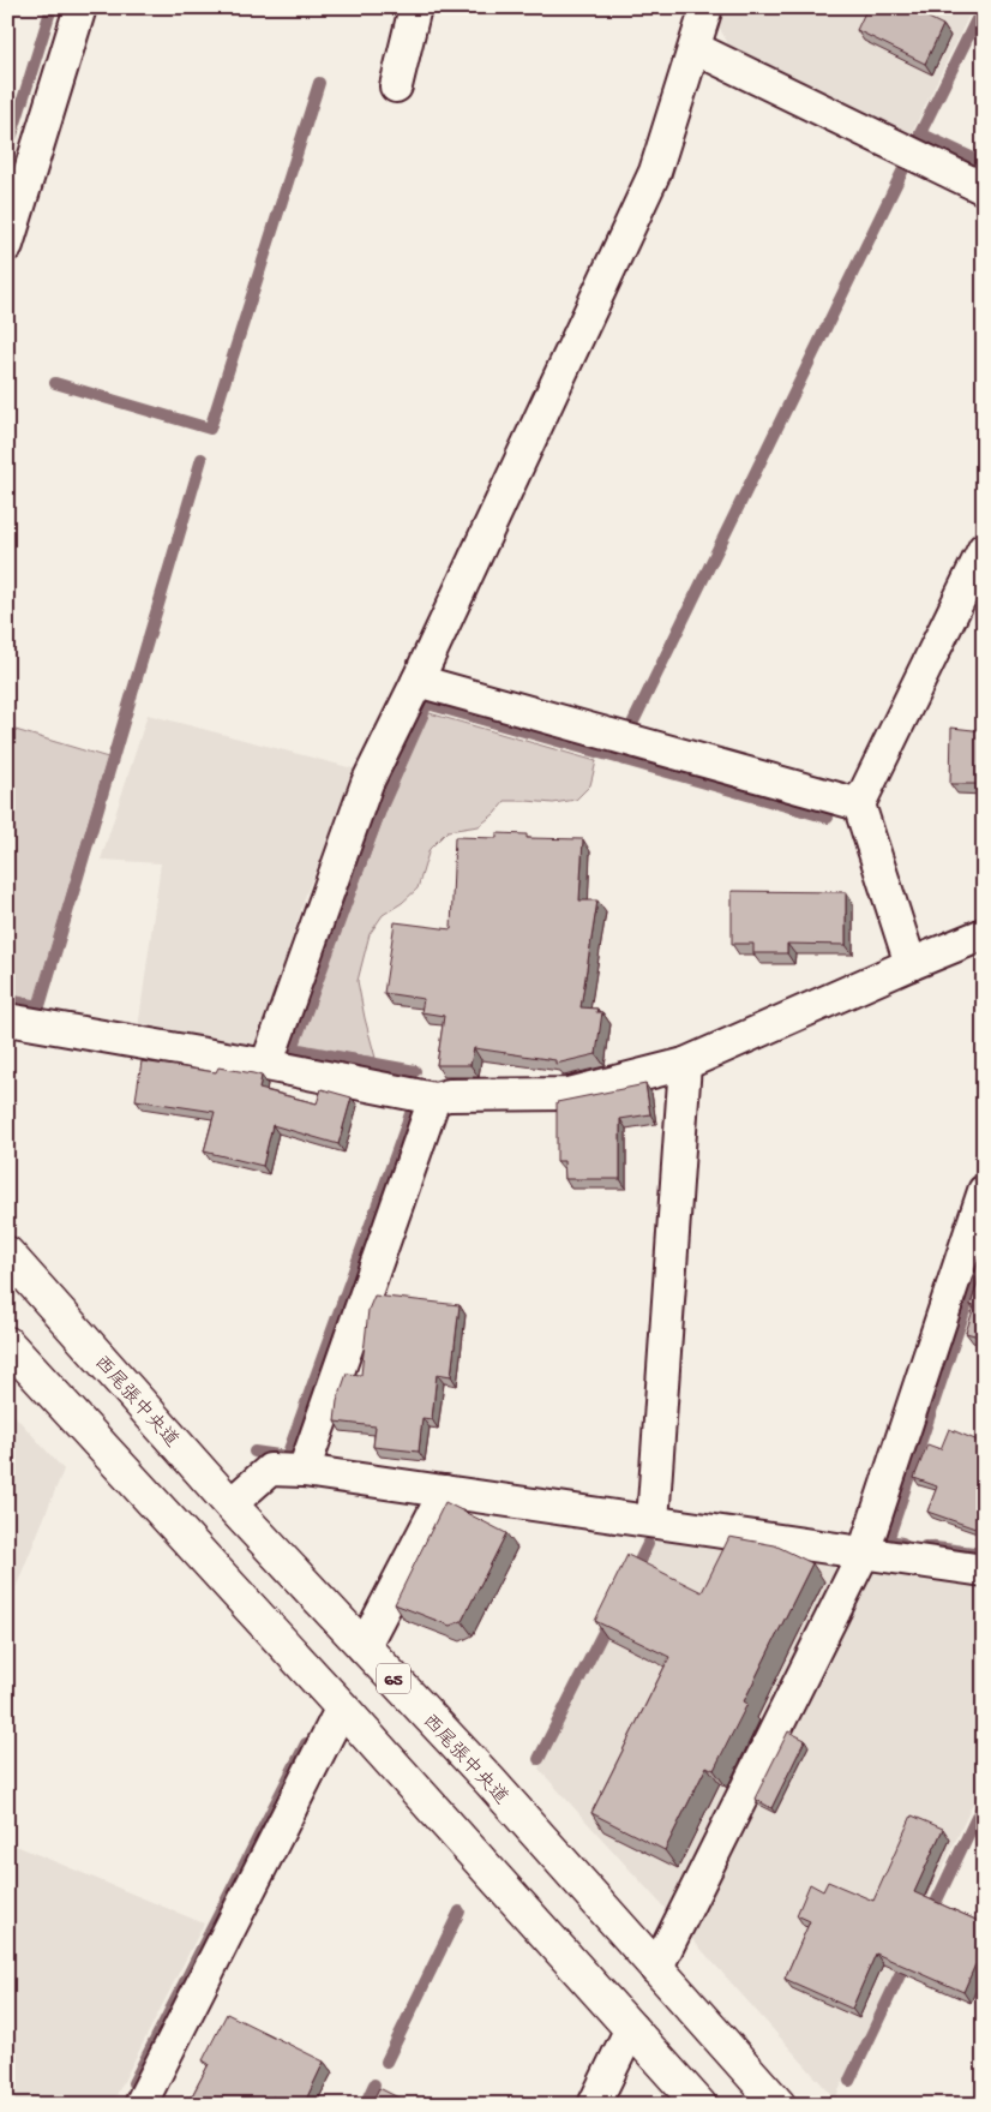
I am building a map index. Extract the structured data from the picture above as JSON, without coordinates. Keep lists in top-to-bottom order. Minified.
{"streets":{"main road":["西尾張中央道","65"]}}
